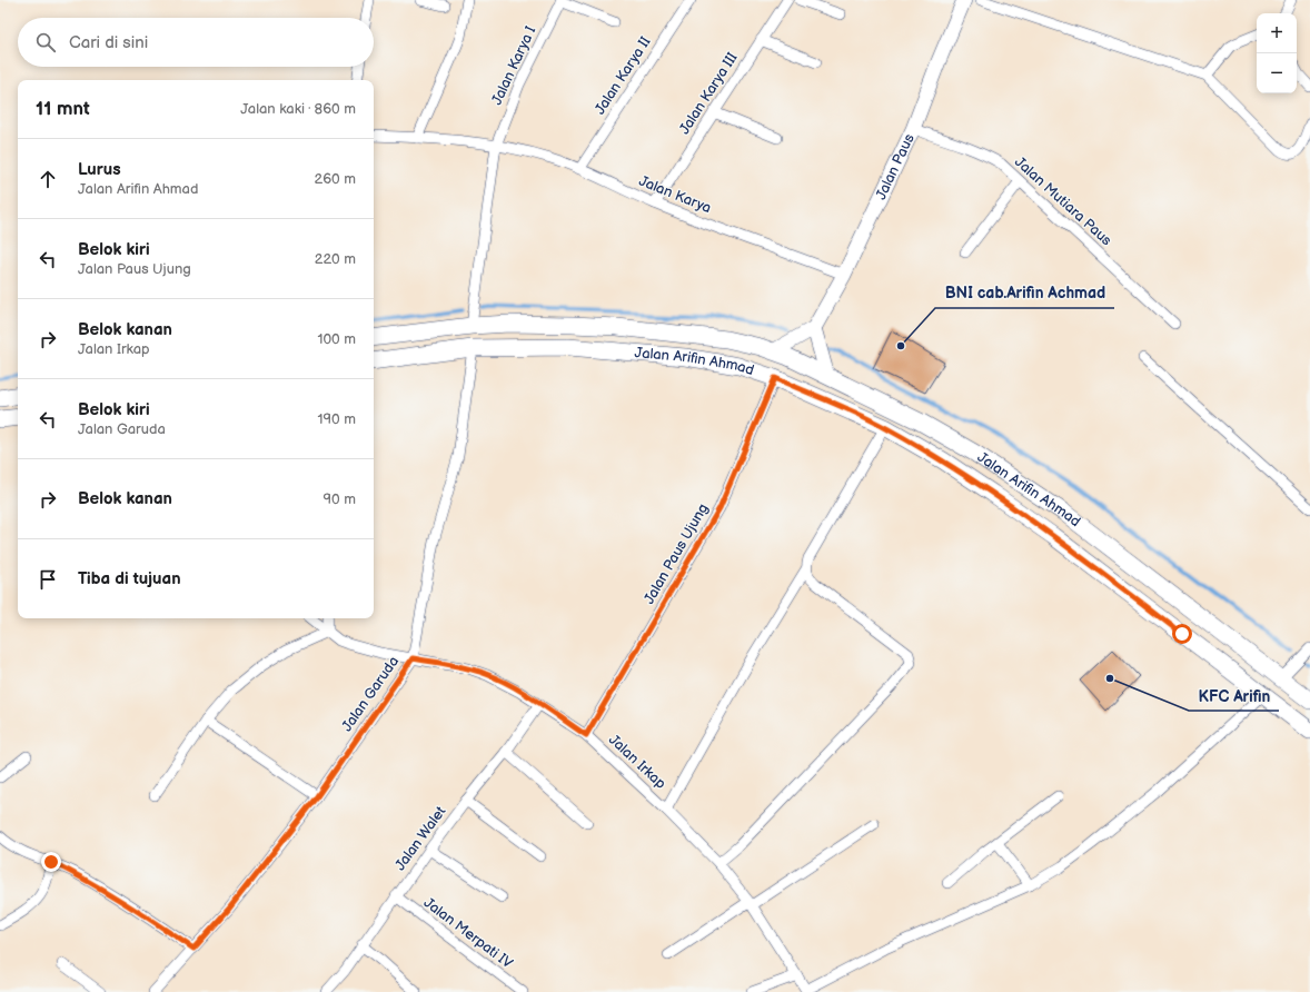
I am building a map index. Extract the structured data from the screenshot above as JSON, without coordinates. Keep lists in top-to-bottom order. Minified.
{"streets":{"main road":["Jalan Paus","Jalan Arifin Ahmad"],"street":["Jalan Karya I","Jalan Karya II","Jalan Karya III","Jalan Karya","Jalan Mutiara Paus","Jalan Paus Ujung","Jalan Garuda","Jalan Irkap","Jalan Walet","Jalan Merpati IV"]},"crossings":[["Jalan Karya I","Jalan Karya"],["Jalan Karya II","Jalan Karya"],["Jalan Karya III","Jalan Karya"],["Jalan Paus","Jalan Karya"],["Jalan Paus","Jalan Mutiara Paus"],["Jalan Arifin Ahmad","Jalan Paus Ujung"],["Jalan Arifin Ahmad","Jalan Garuda"],["Jalan Paus Ujung","Jalan Irkap"],["Jalan Garuda","Jalan Irkap"],["Jalan Irkap","Jalan Walet"],["Jalan Walet","Jalan Merpati IV"]],"places":["BNI cab.Arifin Achmad","KFC Arifin"],"page":{"map_buttons":["+","−"],"search":"Cari di sini","heading":["11 mnt","Jalan kaki · 860 m"],"list":[["Lurus","Jalan Arifin Ahmad","260 m"],["Belok kiri","Jalan Paus Ujung","220 m"],["Belok kanan","Jalan Irkap","100 m"],["Belok kiri","Jalan Garuda","190 m"],["Belok kanan","90 m"],"Tiba di tujuan"]}}
